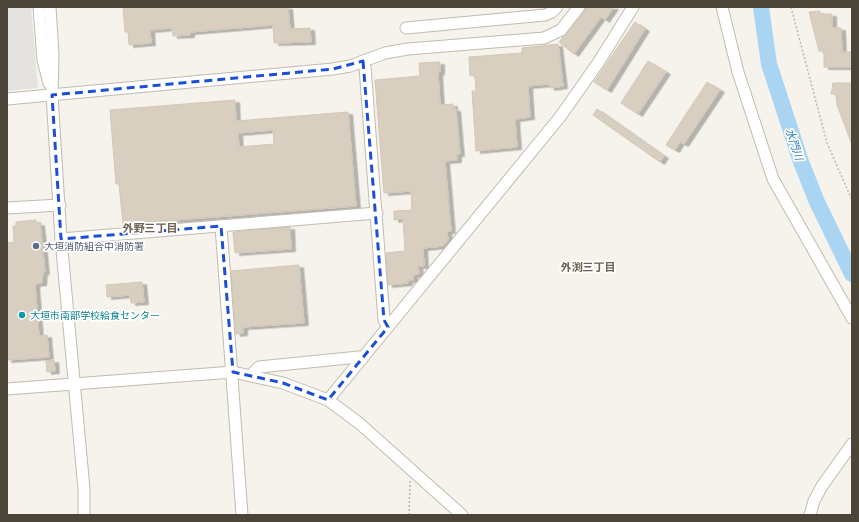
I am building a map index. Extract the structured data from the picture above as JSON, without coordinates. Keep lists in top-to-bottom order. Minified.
{"districts":["外野三丁目","外渕三丁目"],"water":["水門川"],"places":["大垣消防組合中消防署","大垣市南部学校給食センター"]}
